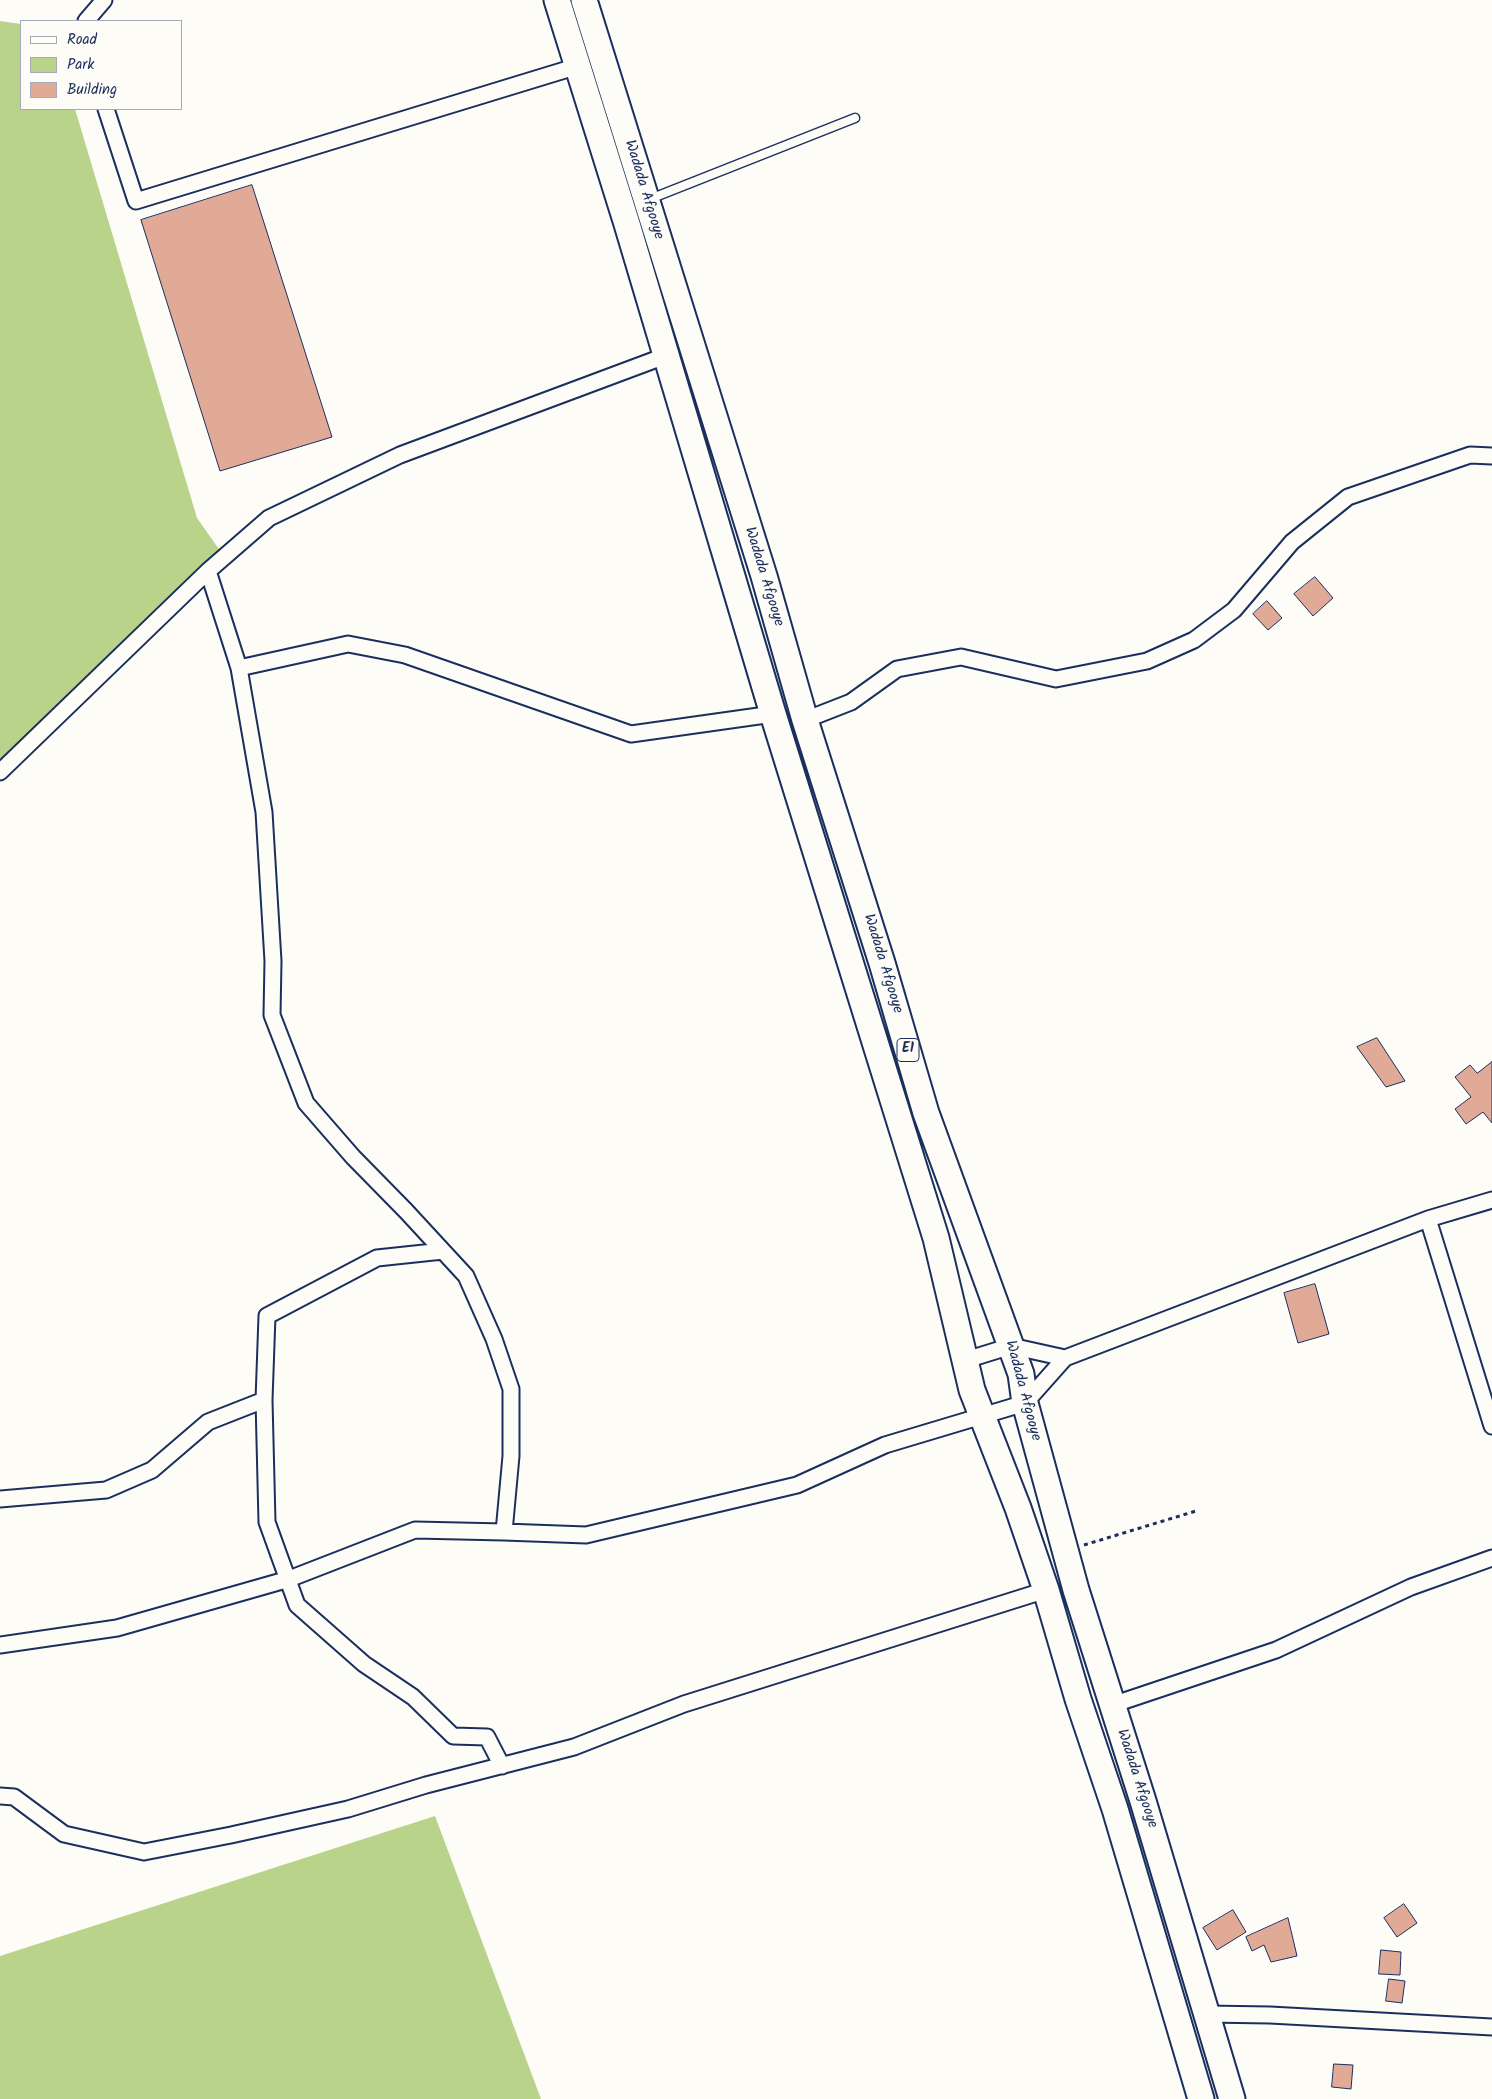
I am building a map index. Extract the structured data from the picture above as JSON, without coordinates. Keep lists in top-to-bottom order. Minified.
{"streets":{"highway":["Wadada Afgooye","E1"]},"legend":["Road","Park","Building"]}
